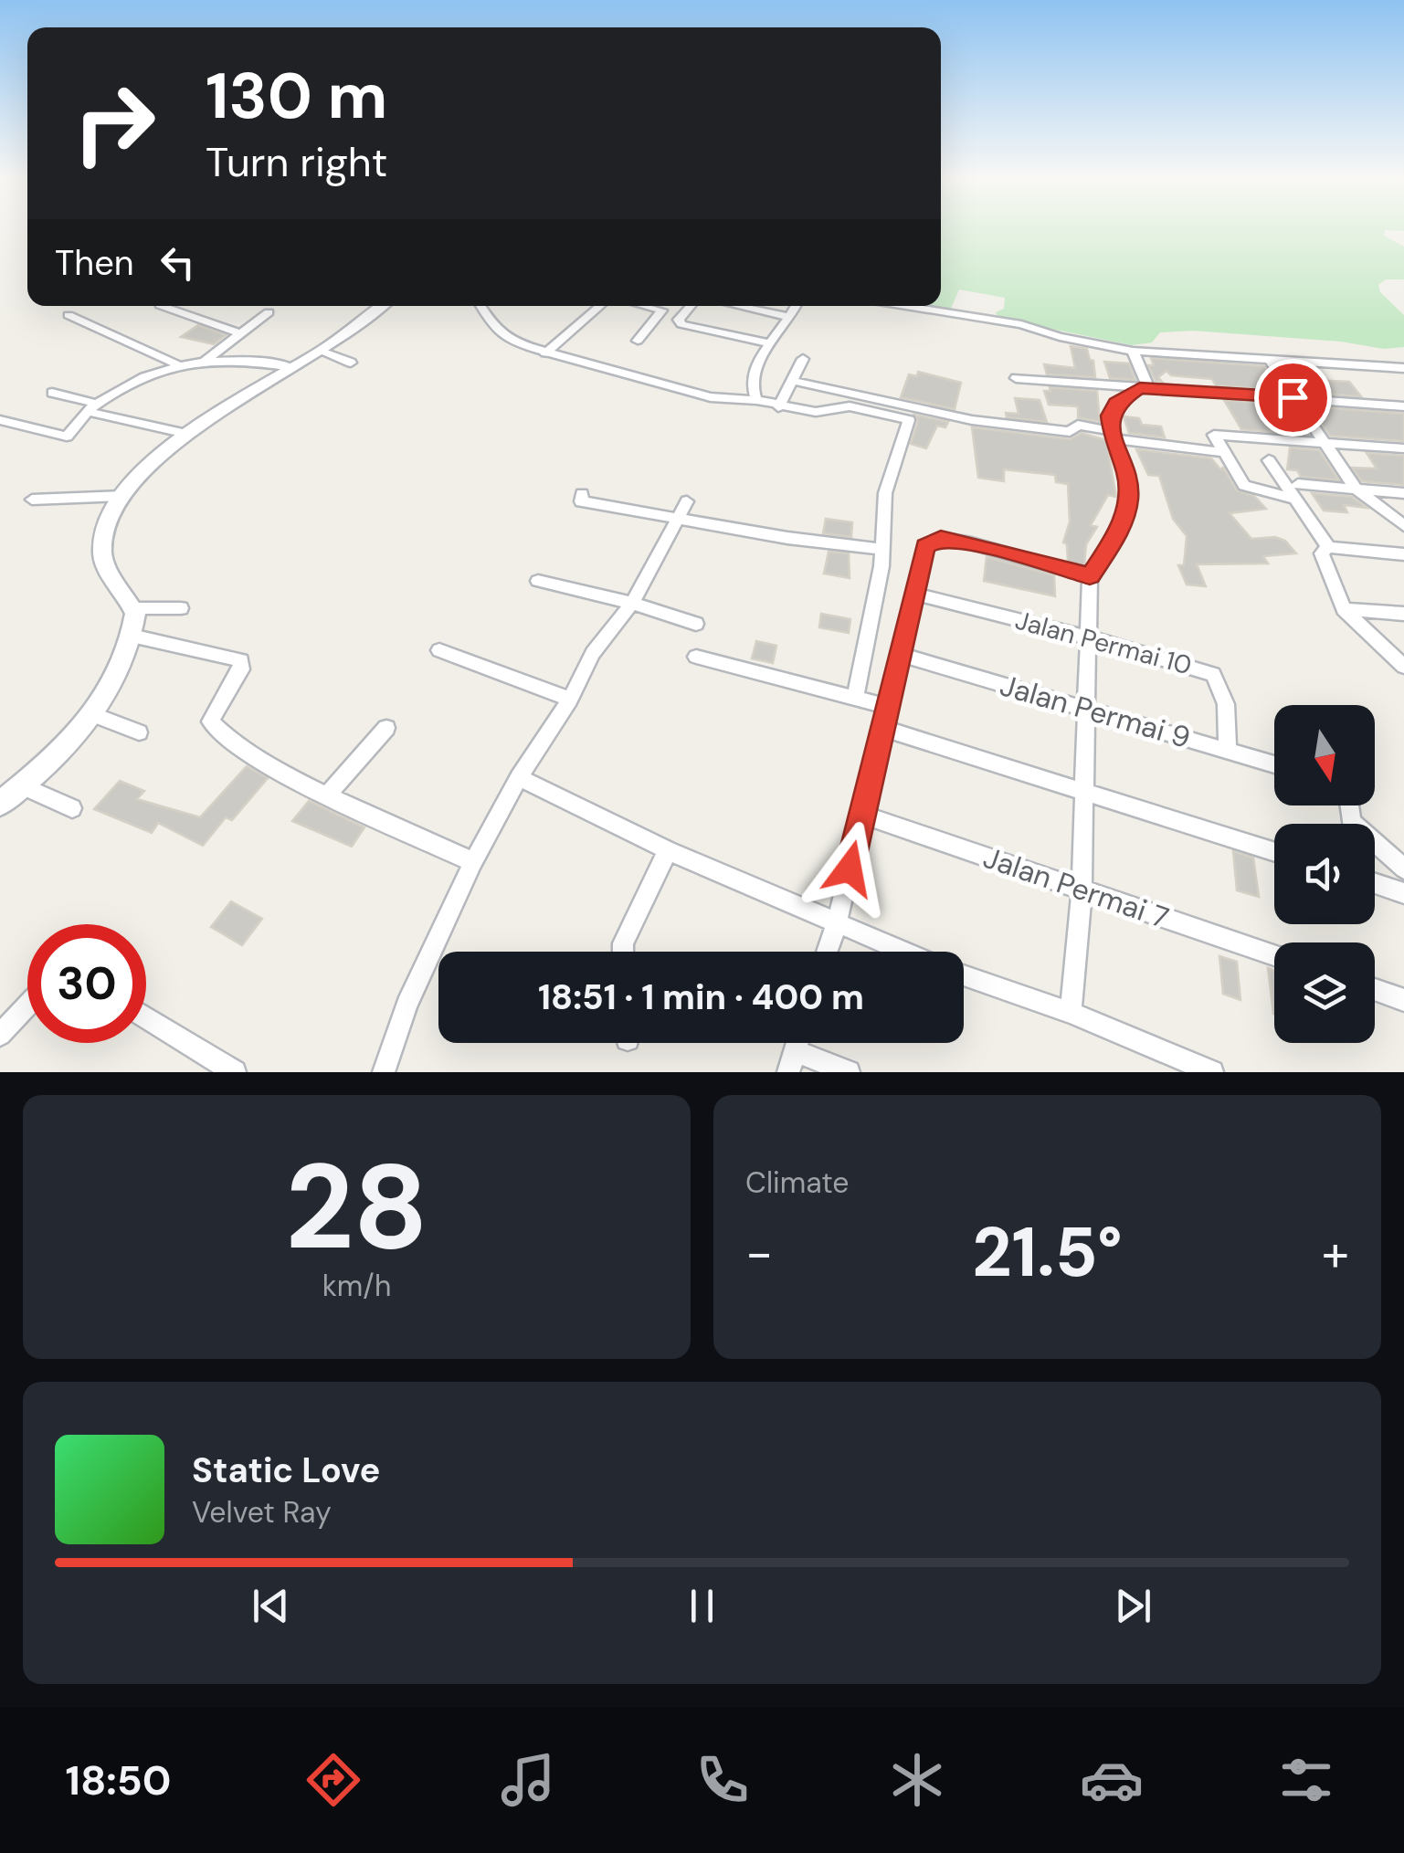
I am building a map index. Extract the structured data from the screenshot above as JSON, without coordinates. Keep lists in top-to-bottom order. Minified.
{"streets":{"street":["Jalan Permai 10","Jalan Permai 9","Jalan Permai 7"]},"crossings":[["Jalan Permai 10","Jalan Permai 9"]],"north":"bottom","page":{"turn":["130 m","Turn right"],"then":"Then","limit":"30","trip":"18:51 · 1 min · 400 m","tile":[["28","km/h"],"Climate"],"heat":["−","21.5°","+"],"song":["Static Love","Velvet Ray"],"tabs":"18:50"}}
